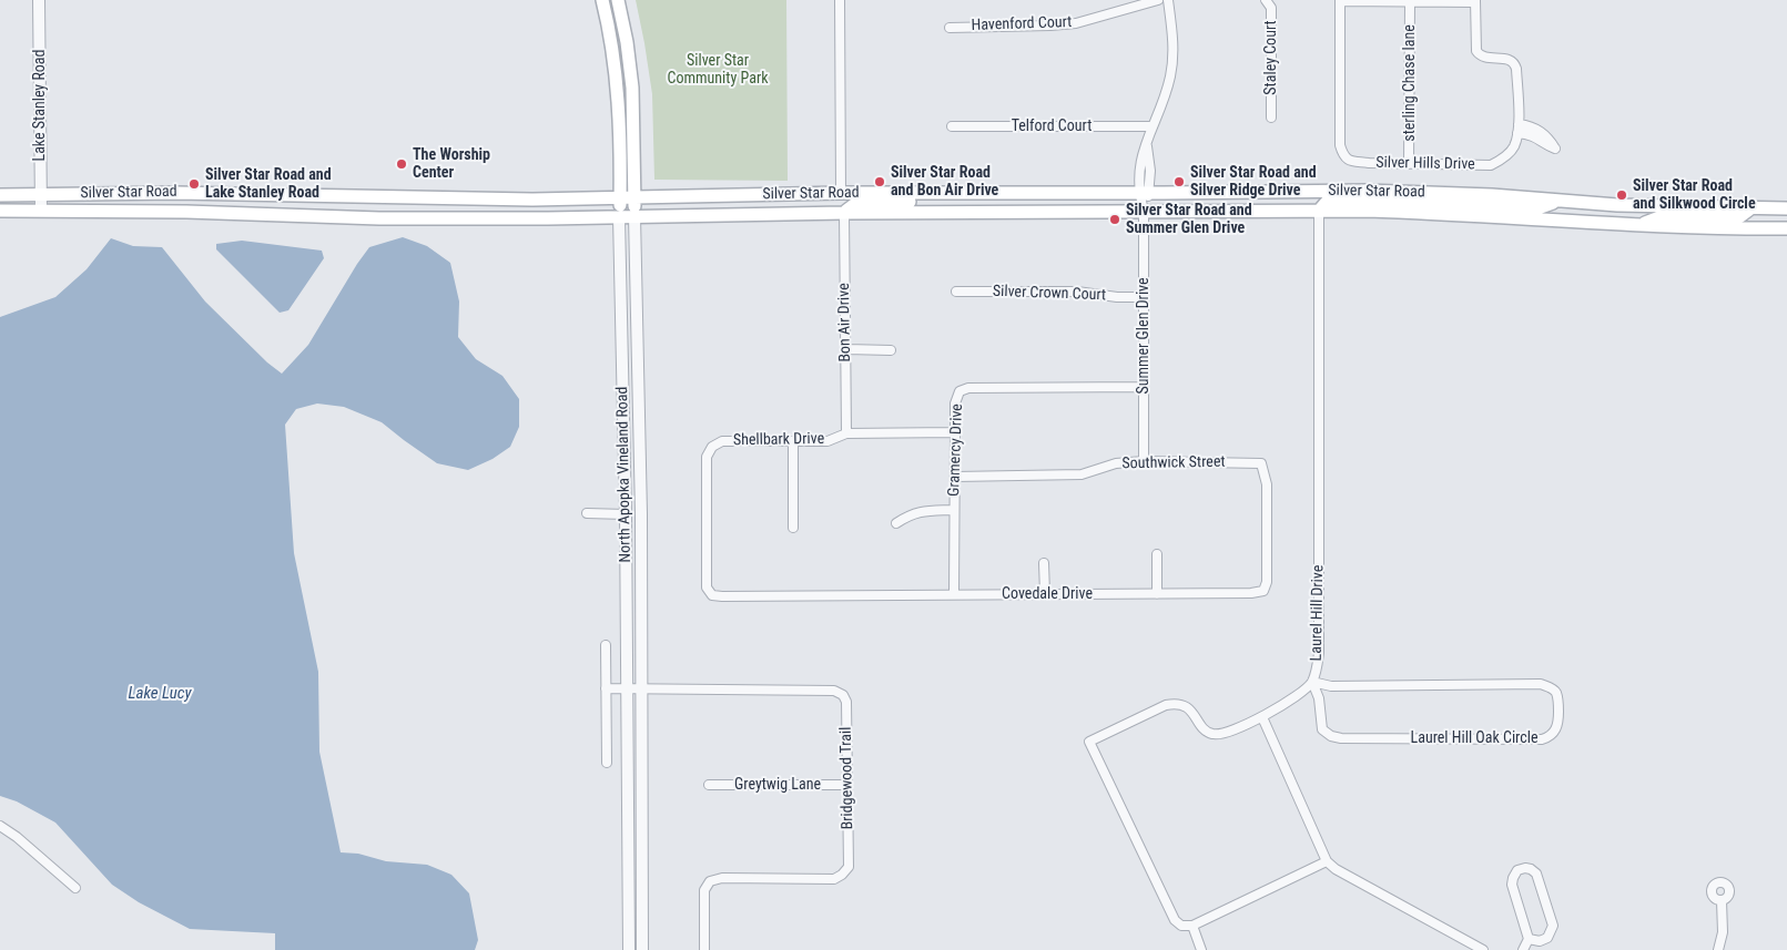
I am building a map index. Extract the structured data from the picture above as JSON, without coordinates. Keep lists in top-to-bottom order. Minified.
{"streets":{"main road":["Silver Star Road","North Apopka Vineland Road"],"street":["Havenford Court","Staley Court","sterling Chase lane","Lake Stanley Road","Telford Court","Silver Hills Drive","Silver Crown Court","Bon Air Drive","Summer Glen Drive","Shellbark Drive","Gramercy Drive","Southwick Street","Covedale Drive","Laurel Hill Drive","Laurel Hill Oak Circle","Bridgewood Trail","Greytwig Lane"]},"crossings":[["sterling Chase lane","Silver Hills Drive"],["Lake Stanley Road","Silver Star Road"],["Telford Court","Summer Glen Drive"],["Silver Star Road","Bon Air Drive"],["Silver Star Road","Summer Glen Drive"],["Silver Star Road","North Apopka Vineland Road"],["Silver Star Road","Laurel Hill Drive"],["Silver Crown Court","Summer Glen Drive"],["Bon Air Drive","Shellbark Drive"],["Summer Glen Drive","Gramercy Drive"],["Summer Glen Drive","Southwick Street"],["Shellbark Drive","Gramercy Drive"],["Shellbark Drive","Covedale Drive"],["Gramercy Drive","Southwick Street"],["Gramercy Drive","Covedale Drive"],["Southwick Street","Covedale Drive"],["North Apopka Vineland Road","Bridgewood Trail"],["Laurel Hill Drive","Laurel Hill Oak Circle"],["Bridgewood Trail","Greytwig Lane"]],"water":["Lake Lucy"],"parks":["Silver Star Community Park"],"places":["The Worship Center","Silver Star Road and Bon Air Drive","Silver Star Road and Silver Ridge Drive","Silver Star Road and Lake Stanley Road","Silver Star Road and Silkwood Circle","Silver Star Road and Summer Glen Drive"]}
